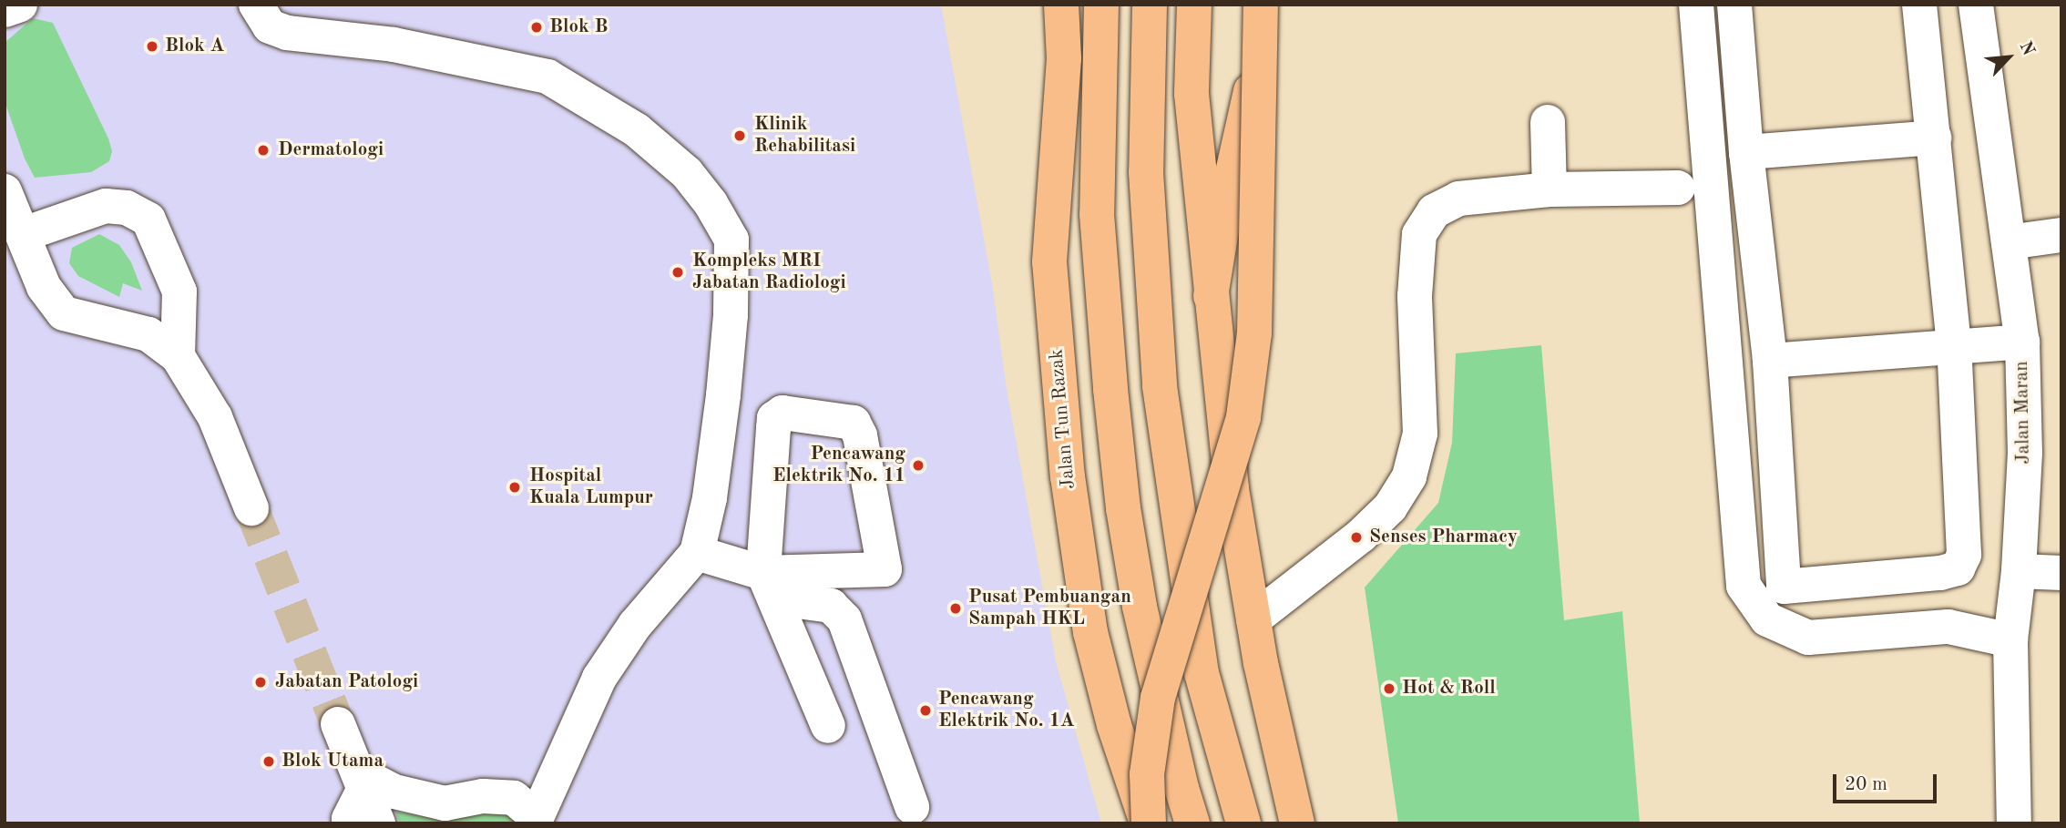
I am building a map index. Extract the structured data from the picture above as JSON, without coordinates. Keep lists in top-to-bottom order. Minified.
{"streets":{"main road":["Jalan Tun Razak"],"street":["Jalan Maran"]},"places":["Blok B","Blok A","Klinik Rehabilitasi","Dermatologi","Kompleks MRI Jabatan Radiologi","Pencawang Elektrik No. 11","Hospital Kuala Lumpur","Senses Pharmacy","Pusat Pembuangan Sampah HKL","Jabatan Patologi","Hot & Roll","Pencawang Elektrik No. 1A","Blok Utama"],"scale_bar":"20 m","north":"top right"}
